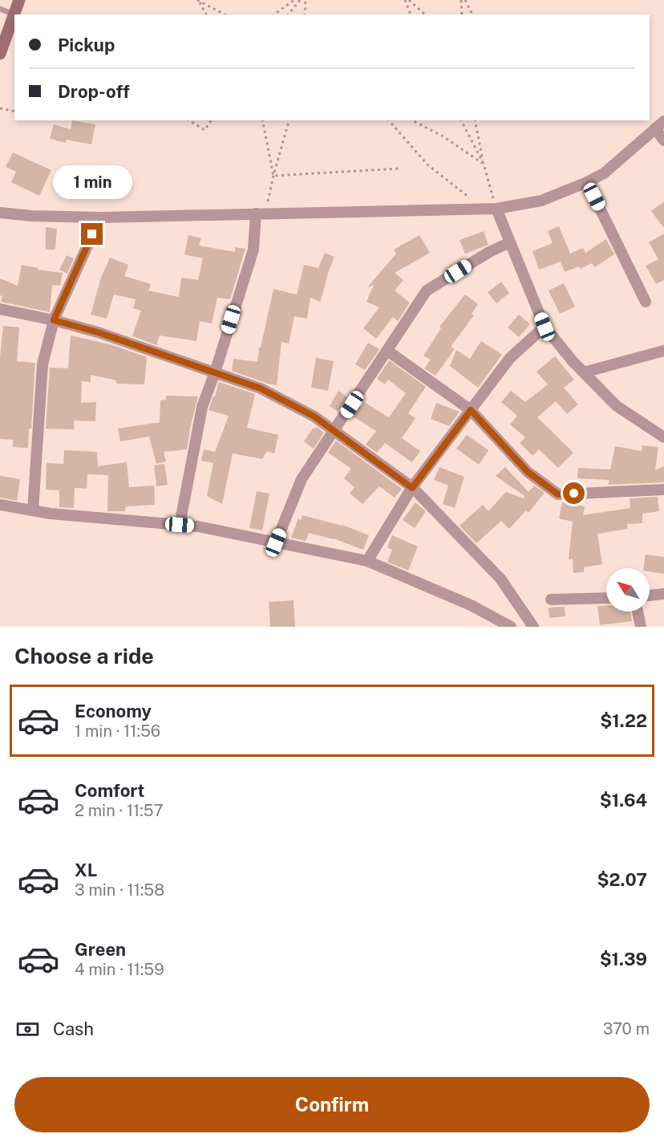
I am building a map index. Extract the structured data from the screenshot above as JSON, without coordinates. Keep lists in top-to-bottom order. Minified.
{"north":"top left","page":{"banner":["Pickup","Drop-off"],"bubble":"1 min","heading":"Choose a ride","list":[{"name":"Economy","note":"1 min · 11:56","value":"$1.22"},{"name":"Comfort","note":"2 min · 11:57","value":"$1.64"},{"name":"XL","note":"3 min · 11:58","value":"$2.07"},{"name":"Green","note":"4 min · 11:59","value":"$1.39"}],"pay":["Cash","370 m"],"buttons":"Confirm"}}
